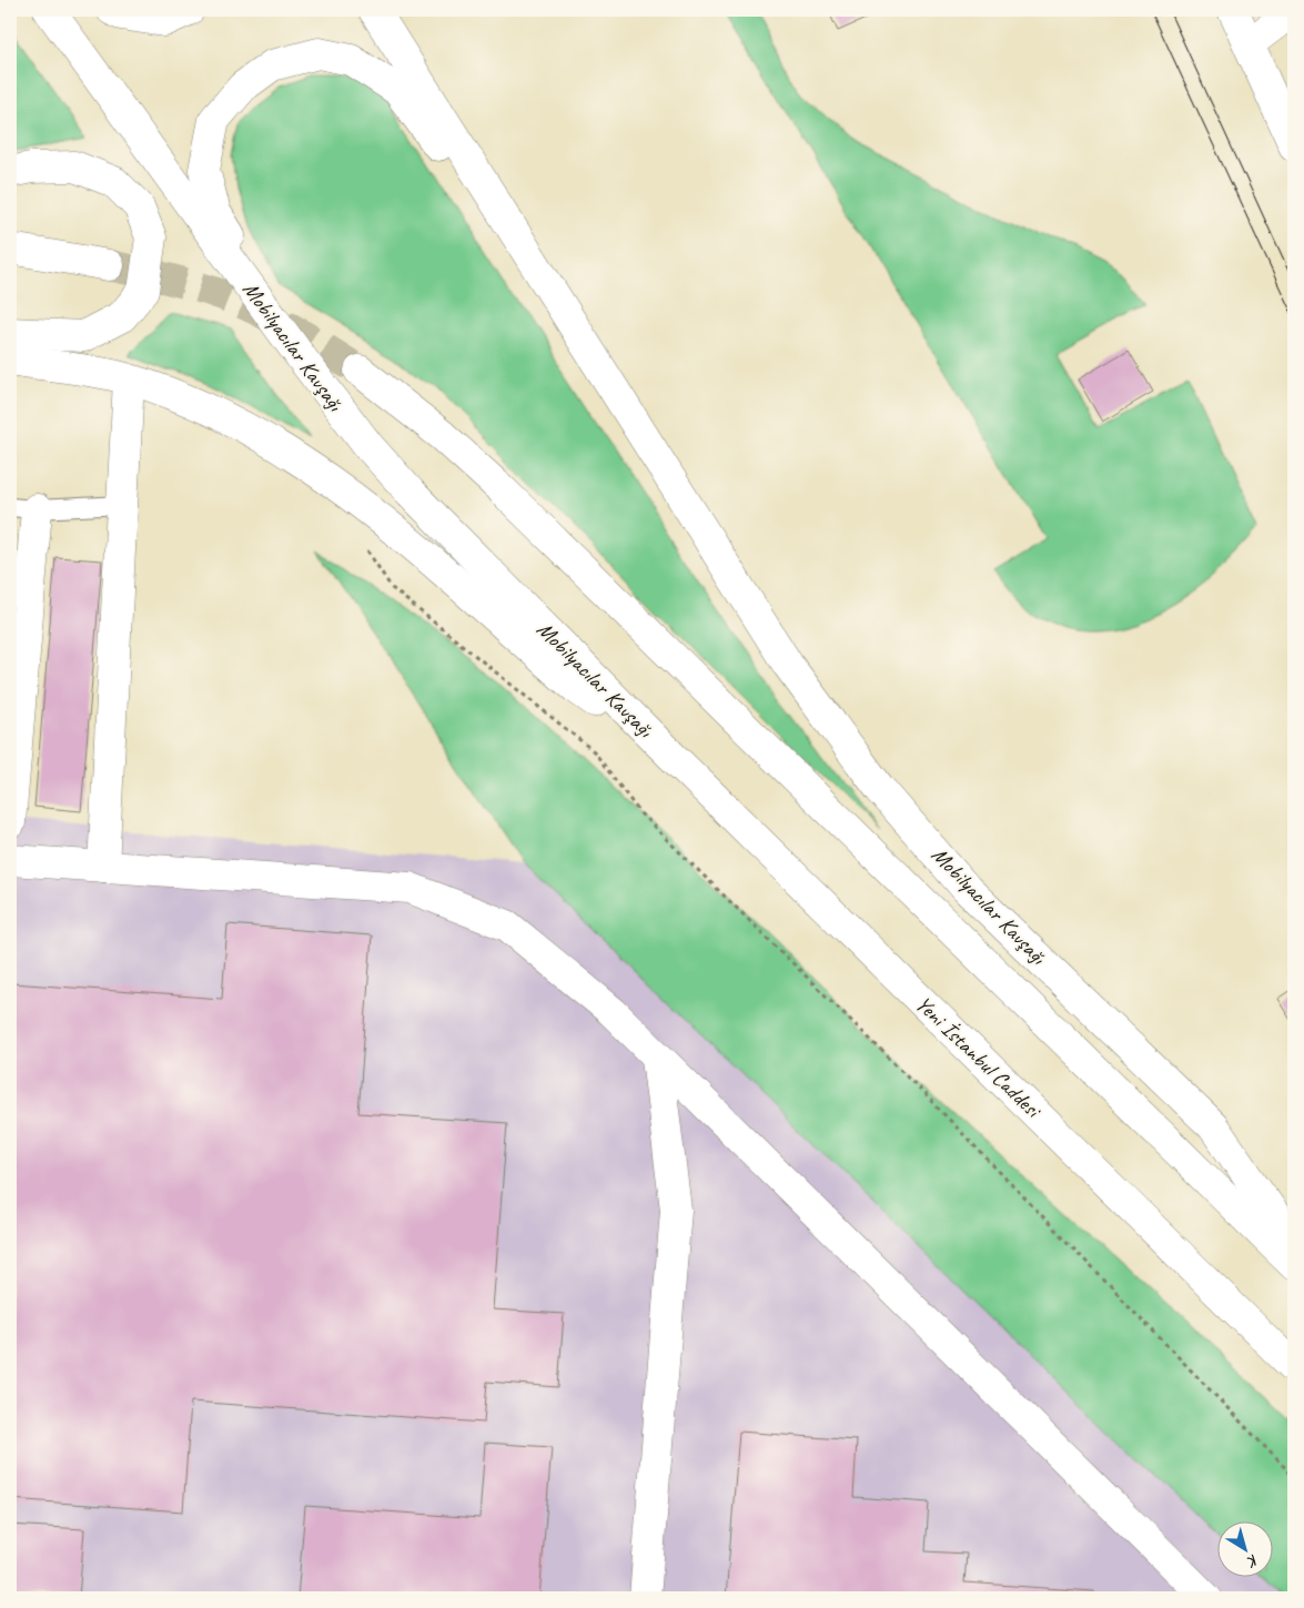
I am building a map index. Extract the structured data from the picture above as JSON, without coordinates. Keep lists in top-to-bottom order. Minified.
{"streets":{"main road":["Mobilyacılar Kavşağı","Yeni İstanbul Caddesi"]},"crossings":[["Mobilyacılar Kavşağı","Yeni İstanbul Caddesi"]],"north":"bottom right"}
